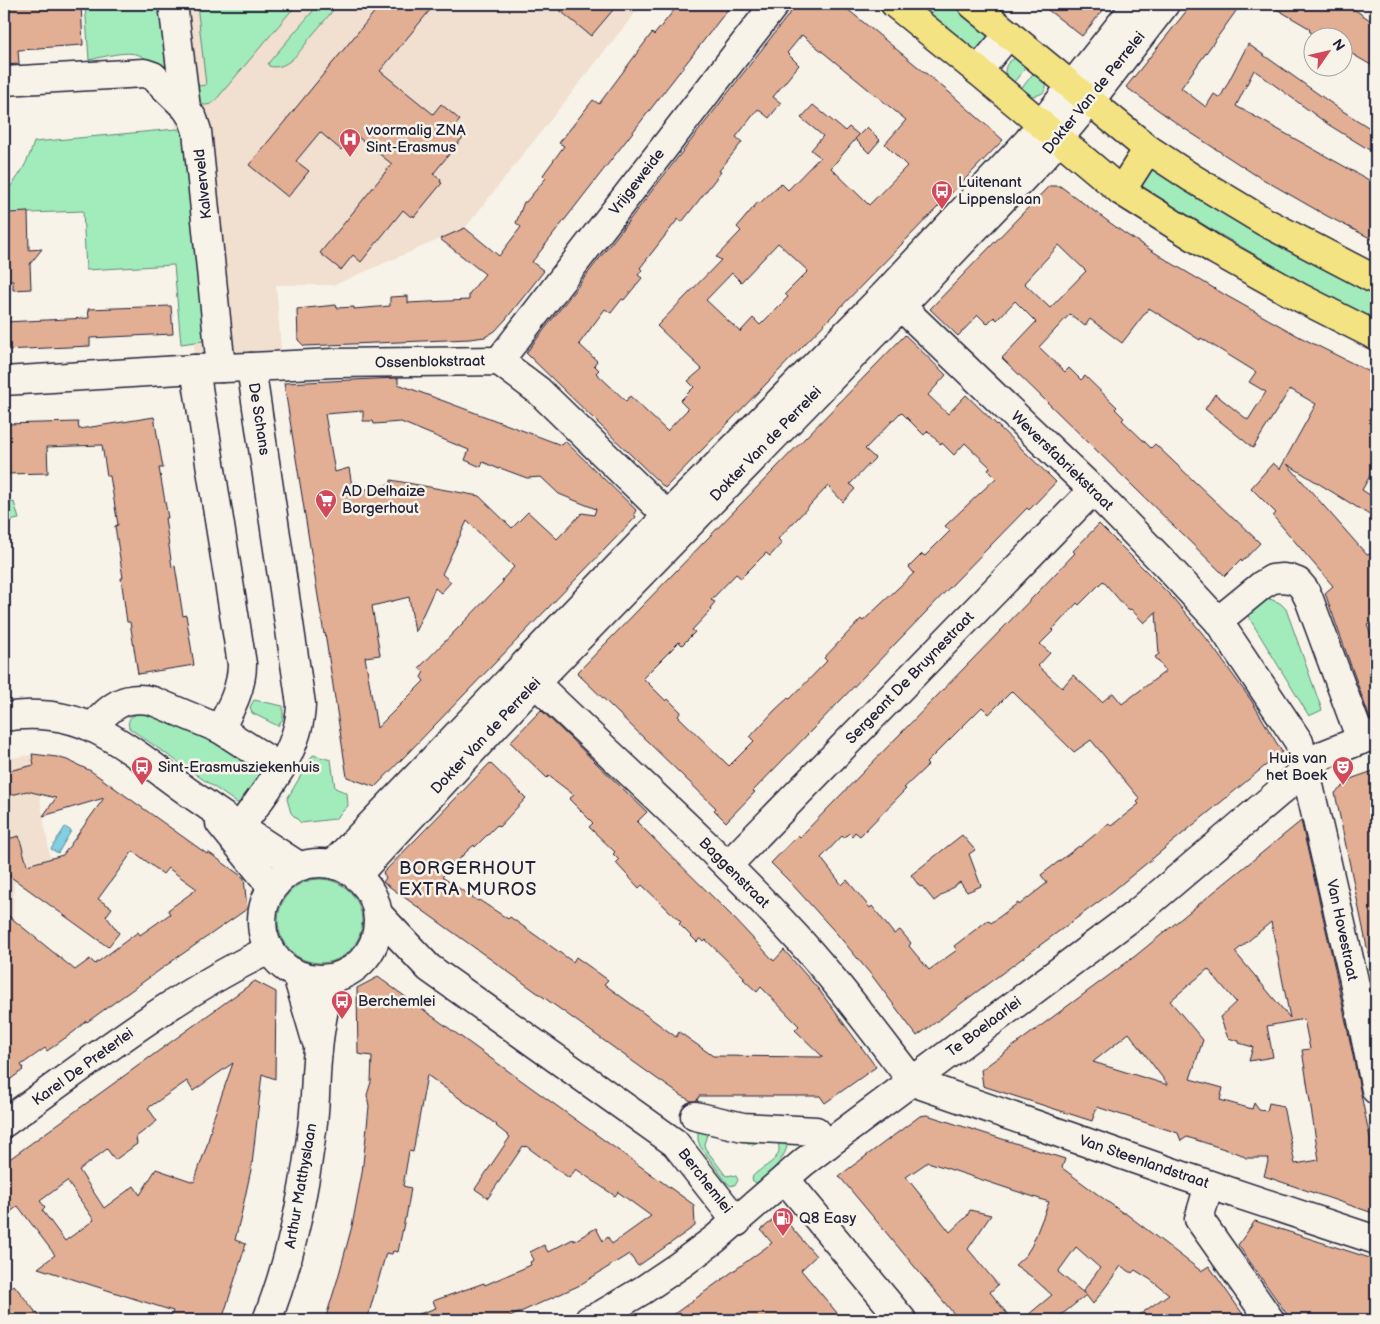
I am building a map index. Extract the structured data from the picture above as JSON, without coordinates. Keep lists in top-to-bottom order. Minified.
{"streets":{"street":["Dokter Van de Perrelei","Vrijgeweide","Kalverveld","Ossenblokstraat","De Schans","Weversfabriekstraat","Sergeant De Bruynestraat","Baggenstraat","Van Hovestraat","Te Boelaarlei","Karel De Preterlei","Van Steenlandstraat","Berchemlei","Arthur Matthyslaan"]},"crossings":[["Dokter Van de Perrelei","Ossenblokstraat"],["Dokter Van de Perrelei","Weversfabriekstraat"],["Dokter Van de Perrelei","Baggenstraat"],["Dokter Van de Perrelei","Karel De Preterlei"],["Dokter Van de Perrelei","Berchemlei"],["Dokter Van de Perrelei","Arthur Matthyslaan"],["Vrijgeweide","Ossenblokstraat"],["Kalverveld","De Schans"],["Ossenblokstraat","De Schans"],["Weversfabriekstraat","Sergeant De Bruynestraat"],["Weversfabriekstraat","Van Hovestraat"],["Weversfabriekstraat","Te Boelaarlei"],["Sergeant De Bruynestraat","Baggenstraat"],["Baggenstraat","Te Boelaarlei"],["Baggenstraat","Van Steenlandstraat"],["Van Hovestraat","Te Boelaarlei"],["Te Boelaarlei","Van Steenlandstraat"],["Te Boelaarlei","Berchemlei"],["Karel De Preterlei","Berchemlei"],["Karel De Preterlei","Arthur Matthyslaan"],["Berchemlei","Arthur Matthyslaan"]],"districts":["BORGERHOUT EXTRA MUROS"],"places":{"hospital":["voormalig ZNA Sint-Erasmus"],"bus stop":["Luitenant Lippenslaan","Sint-Erasmusziekenhuis","Berchemlei"],"supermarket":["AD Delhaize Borgerhout"],"theatre":["Huis van het Boek"],"fuel station":["Q8 Easy"]},"north":"top right"}
